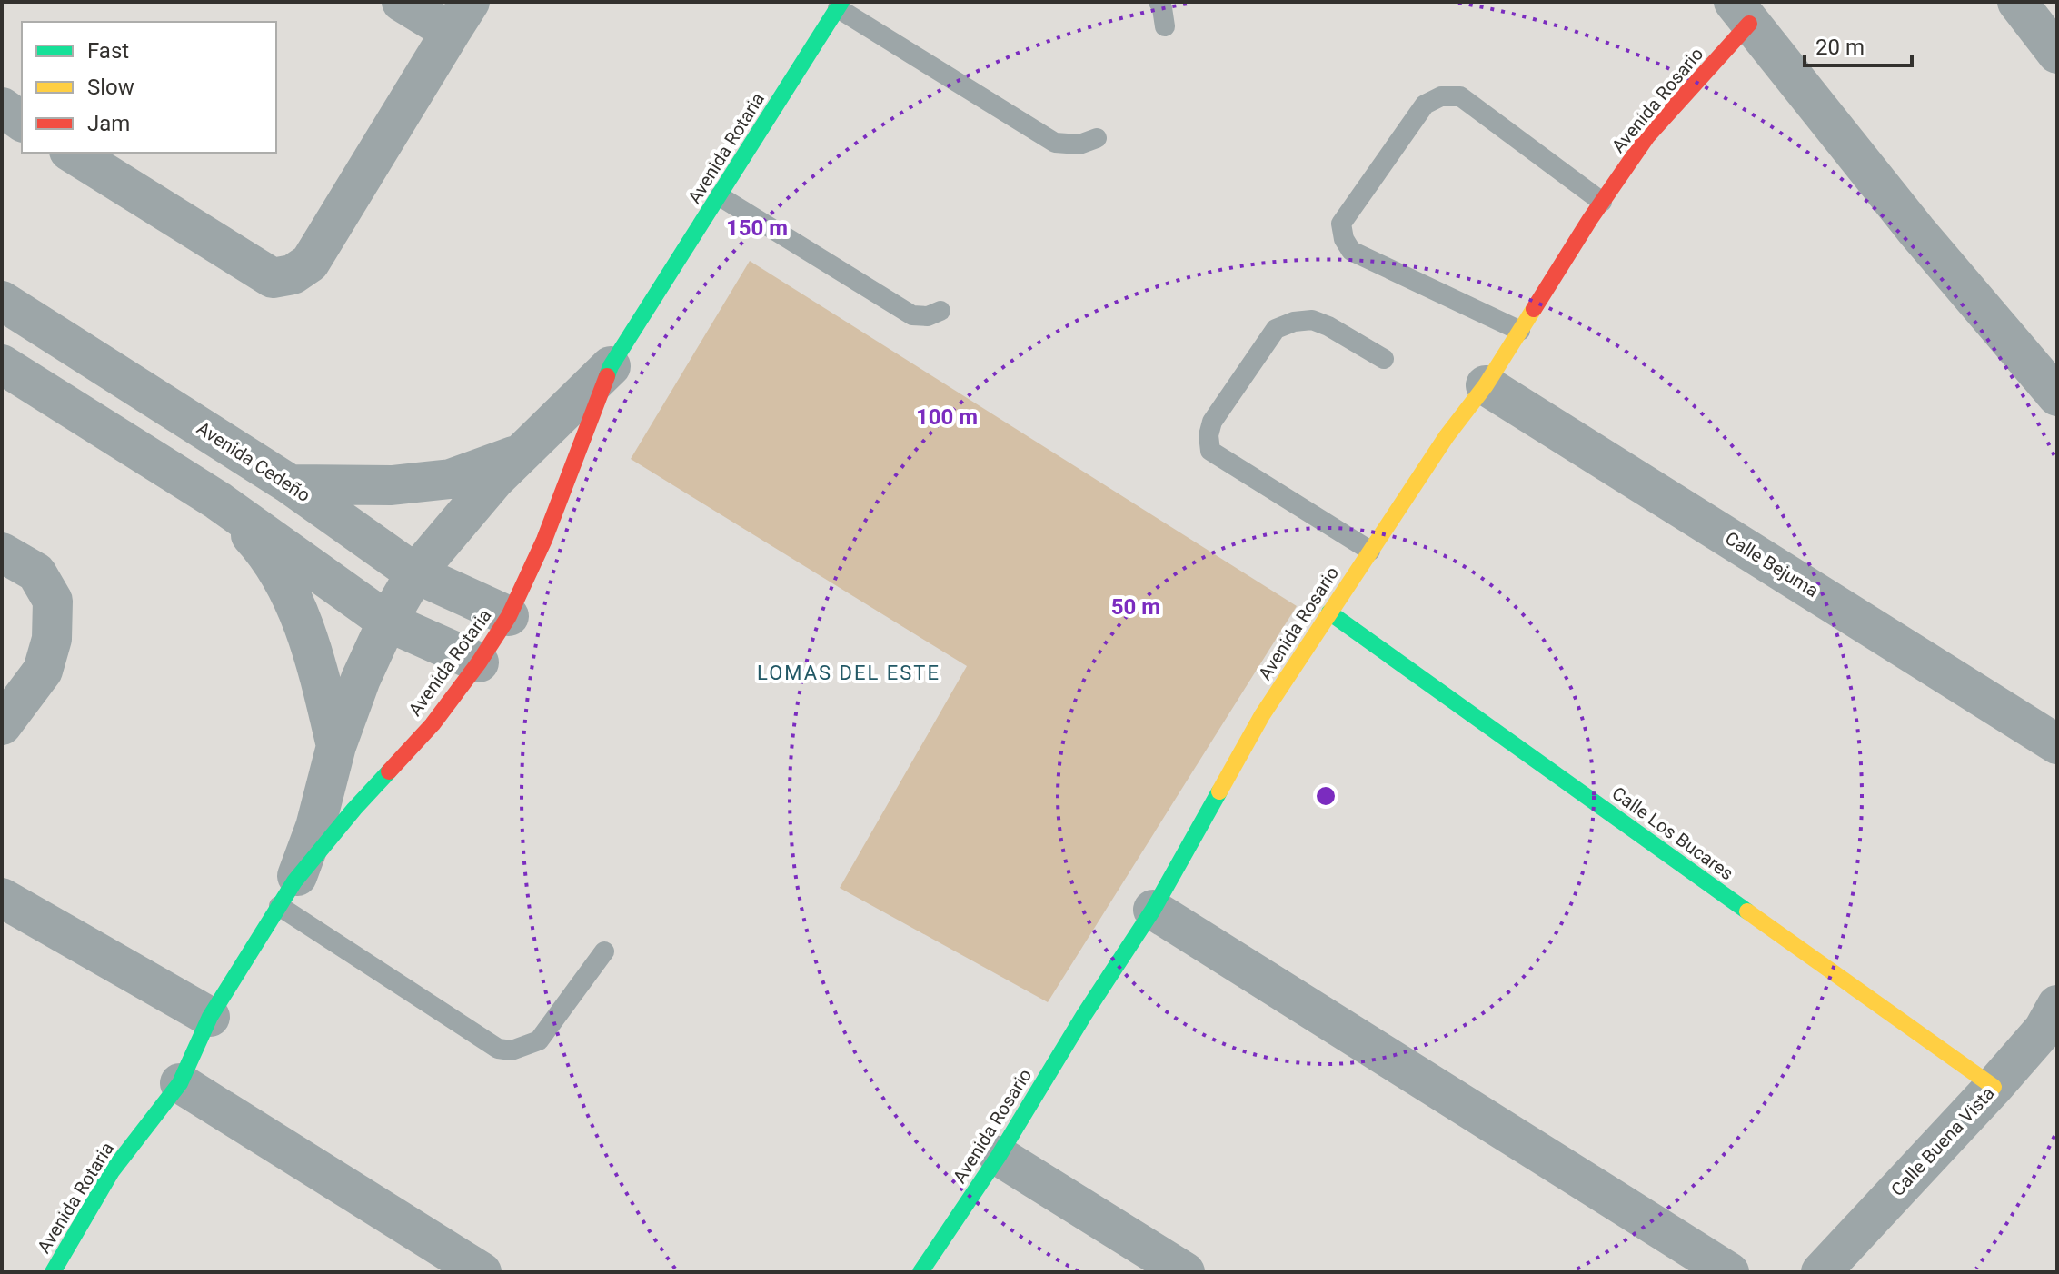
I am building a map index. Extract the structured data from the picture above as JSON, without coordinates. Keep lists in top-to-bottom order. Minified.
{"streets":{"street":["Avenida Rosario","Avenida Rotaria","Avenida Cedeño","Calle Bejuma","Calle Los Bucares","Calle Buena Vista"]},"crossings":[["Avenida Rosario","Calle Bejuma"],["Avenida Rosario","Calle Los Bucares"],["Avenida Rotaria","Avenida Cedeño"],["Calle Los Bucares","Calle Buena Vista"]],"districts":["LOMAS DEL ESTE"],"legend":["Fast","Slow","Jam"],"scale_bar":"20 m","rings":["150 m","100 m","50 m"]}
